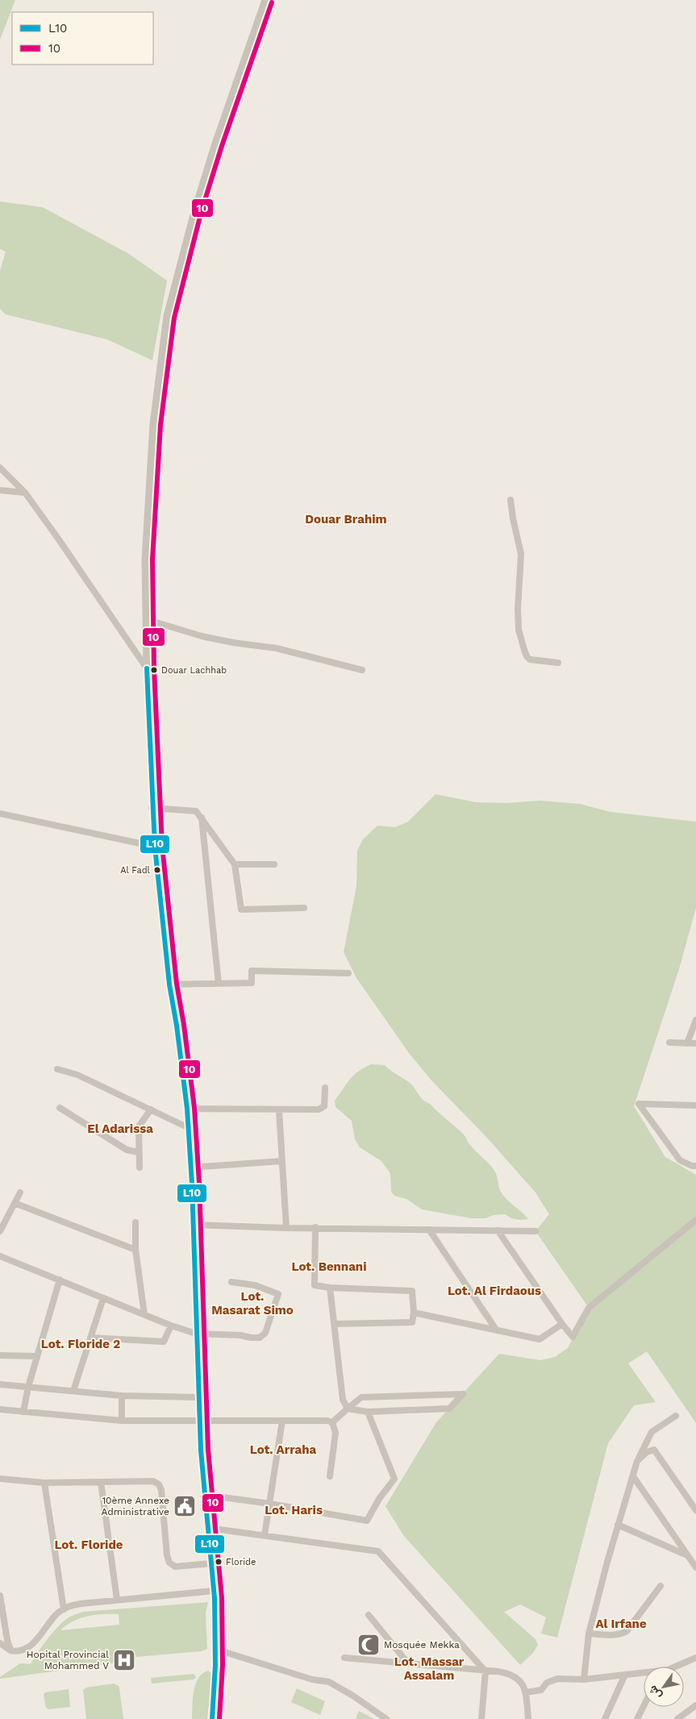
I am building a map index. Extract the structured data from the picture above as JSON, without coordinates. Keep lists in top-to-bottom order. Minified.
{"districts":["Douar Brahim","El Adarissa","Lot. Bennani","Lot. Al Firdaous","Lot. Masarat Simo","Lot. Floride 2","Lot. Arraha","Lot. Haris","Lot. Floride","Al Irfane","Lot. Massar Assalam"],"places":{"other":["Douar Lachhab","Al Fadl","Floride"],"public building":["10ème Annexe Administrative"],"mosque":["Mosquée Mekka"],"hospital":["Hopital Provincial Mohammed V"]},"lines":["transit line 10","transit line L10"],"legend":["L10","10"],"north":"bottom left"}
